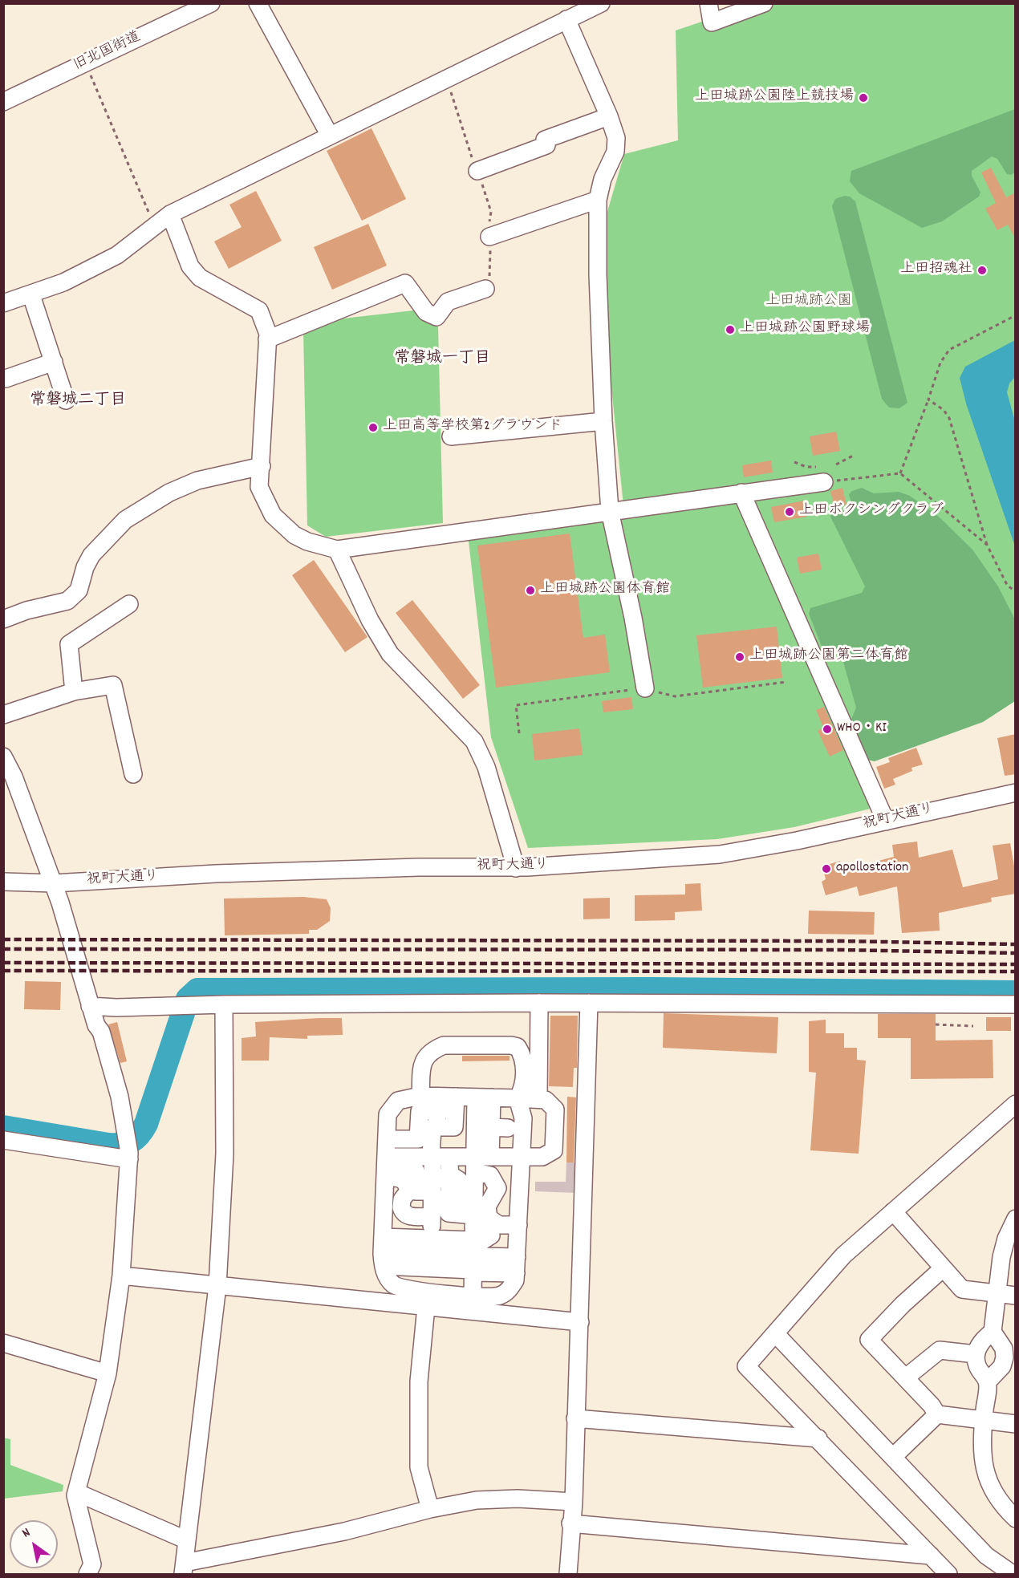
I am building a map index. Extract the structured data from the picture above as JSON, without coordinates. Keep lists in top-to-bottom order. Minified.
{"streets":{"street":["旧北国街道","祝町大通り"]},"districts":["常磐城一丁目","常磐城二丁目"],"parks":["上田城跡公園"],"places":["上田城跡公園陸上競技場","上田招魂社","上田城跡公園野球場","上田高等学校第2グラウンド","上田ボクシングクラブ","上田城跡公園体育館","上田城跡公園第二体育館","WHO・KI","apollostation"],"north":"top left"}
